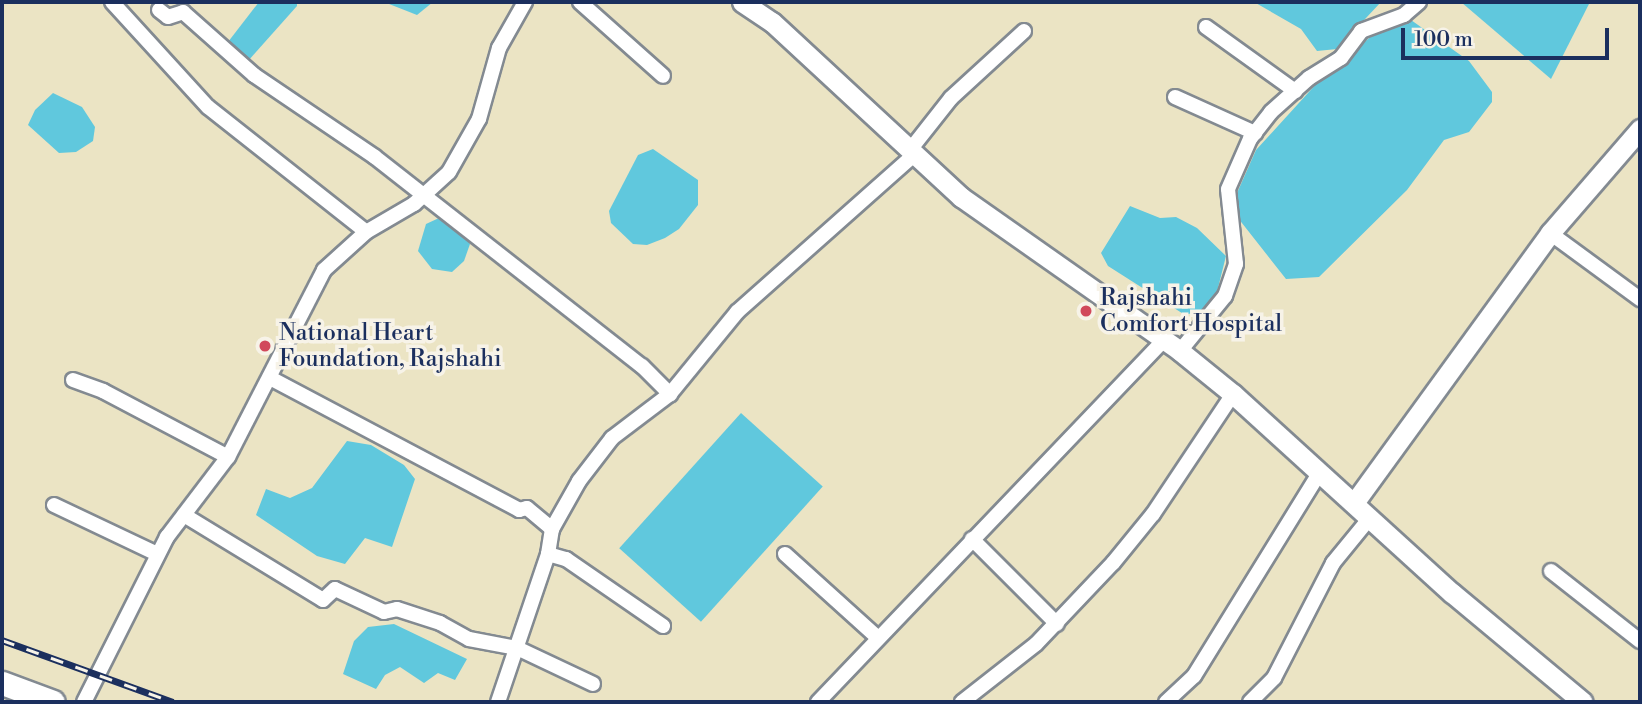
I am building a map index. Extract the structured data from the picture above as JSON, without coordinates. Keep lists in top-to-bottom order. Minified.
{"places":["Rajshahi Comfort Hospital","National Heart Foundation, Rajshahi"],"scale_bar":"100 m"}
